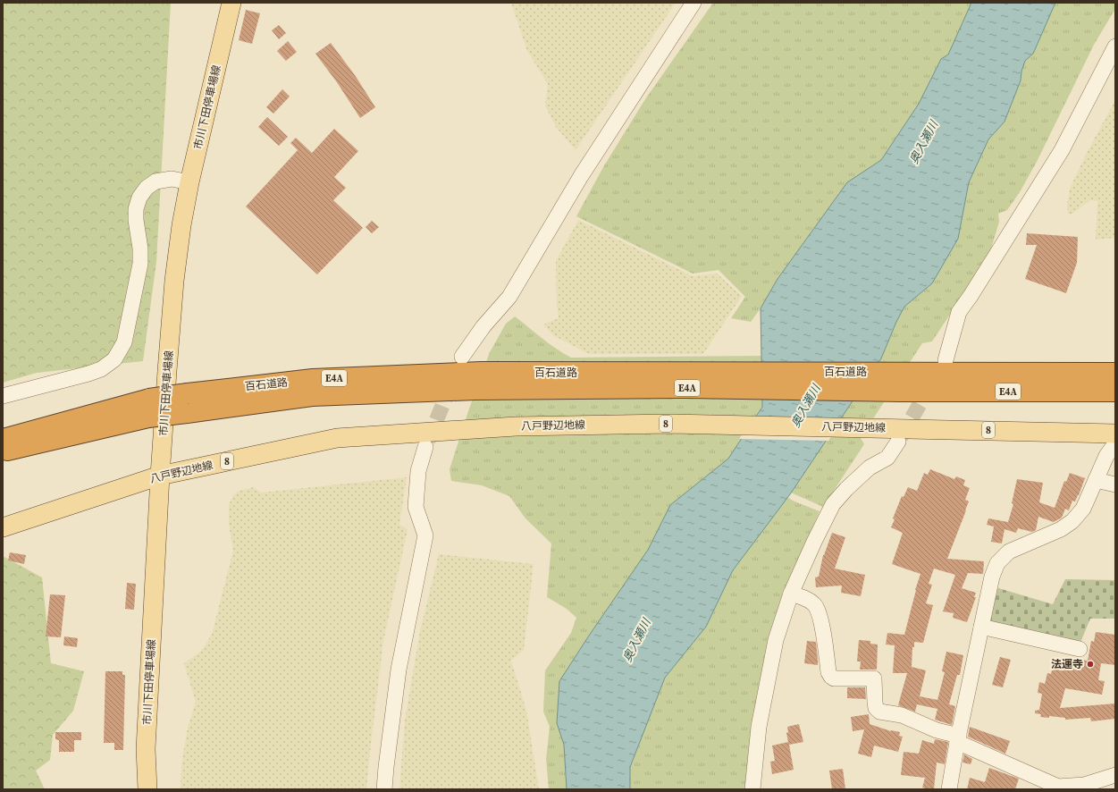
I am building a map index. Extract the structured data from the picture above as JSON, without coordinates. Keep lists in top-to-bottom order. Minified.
{"streets":{"highway":["百石道路","E4A"],"main road":["市川下田停車場線","8","八戸野辺地線"]},"crossings":[["市川下田停車場線","八戸野辺地線"]],"water":["奥入瀬川"],"places":["法運寺"]}
